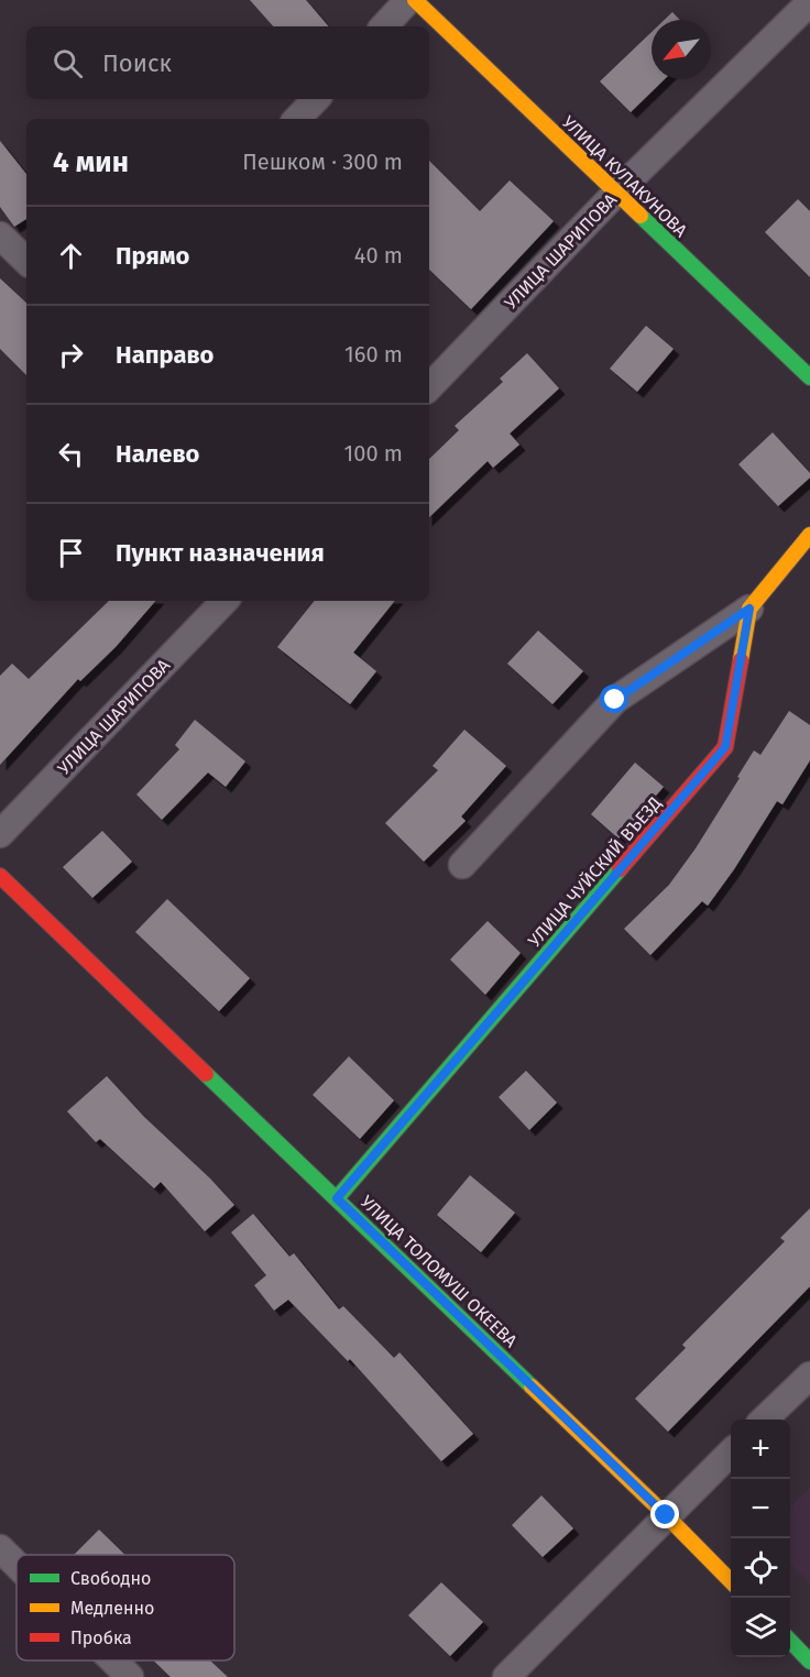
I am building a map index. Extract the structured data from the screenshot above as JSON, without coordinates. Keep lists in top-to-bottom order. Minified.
{"streets":{"street":["УЛИЦА КУЛАКУНОВА","УЛИЦА ШАРИПОВА","УЛИЦА ЧУЙСКИЙ ВЪЕЗД","УЛИЦА ТОЛОМУШ ОКЕЕВА"]},"crossings":[["УЛИЦА КУЛАКУНОВА","УЛИЦА ШАРИПОВА"],["УЛИЦА ЧУЙСКИЙ ВЪЕЗД","УЛИЦА ТОЛОМУШ ОКЕЕВА"]],"legend":["Свободно","Медленно","Пробка"],"north":"bottom left","page":{"search":"Поиск","heading":["4 мин","Пешком · 300 m"],"list":[["Прямо","40 m"],["Направо","160 m"],["Налево","100 m"],"Пункт назначения"],"map_buttons":["+","−"]}}
